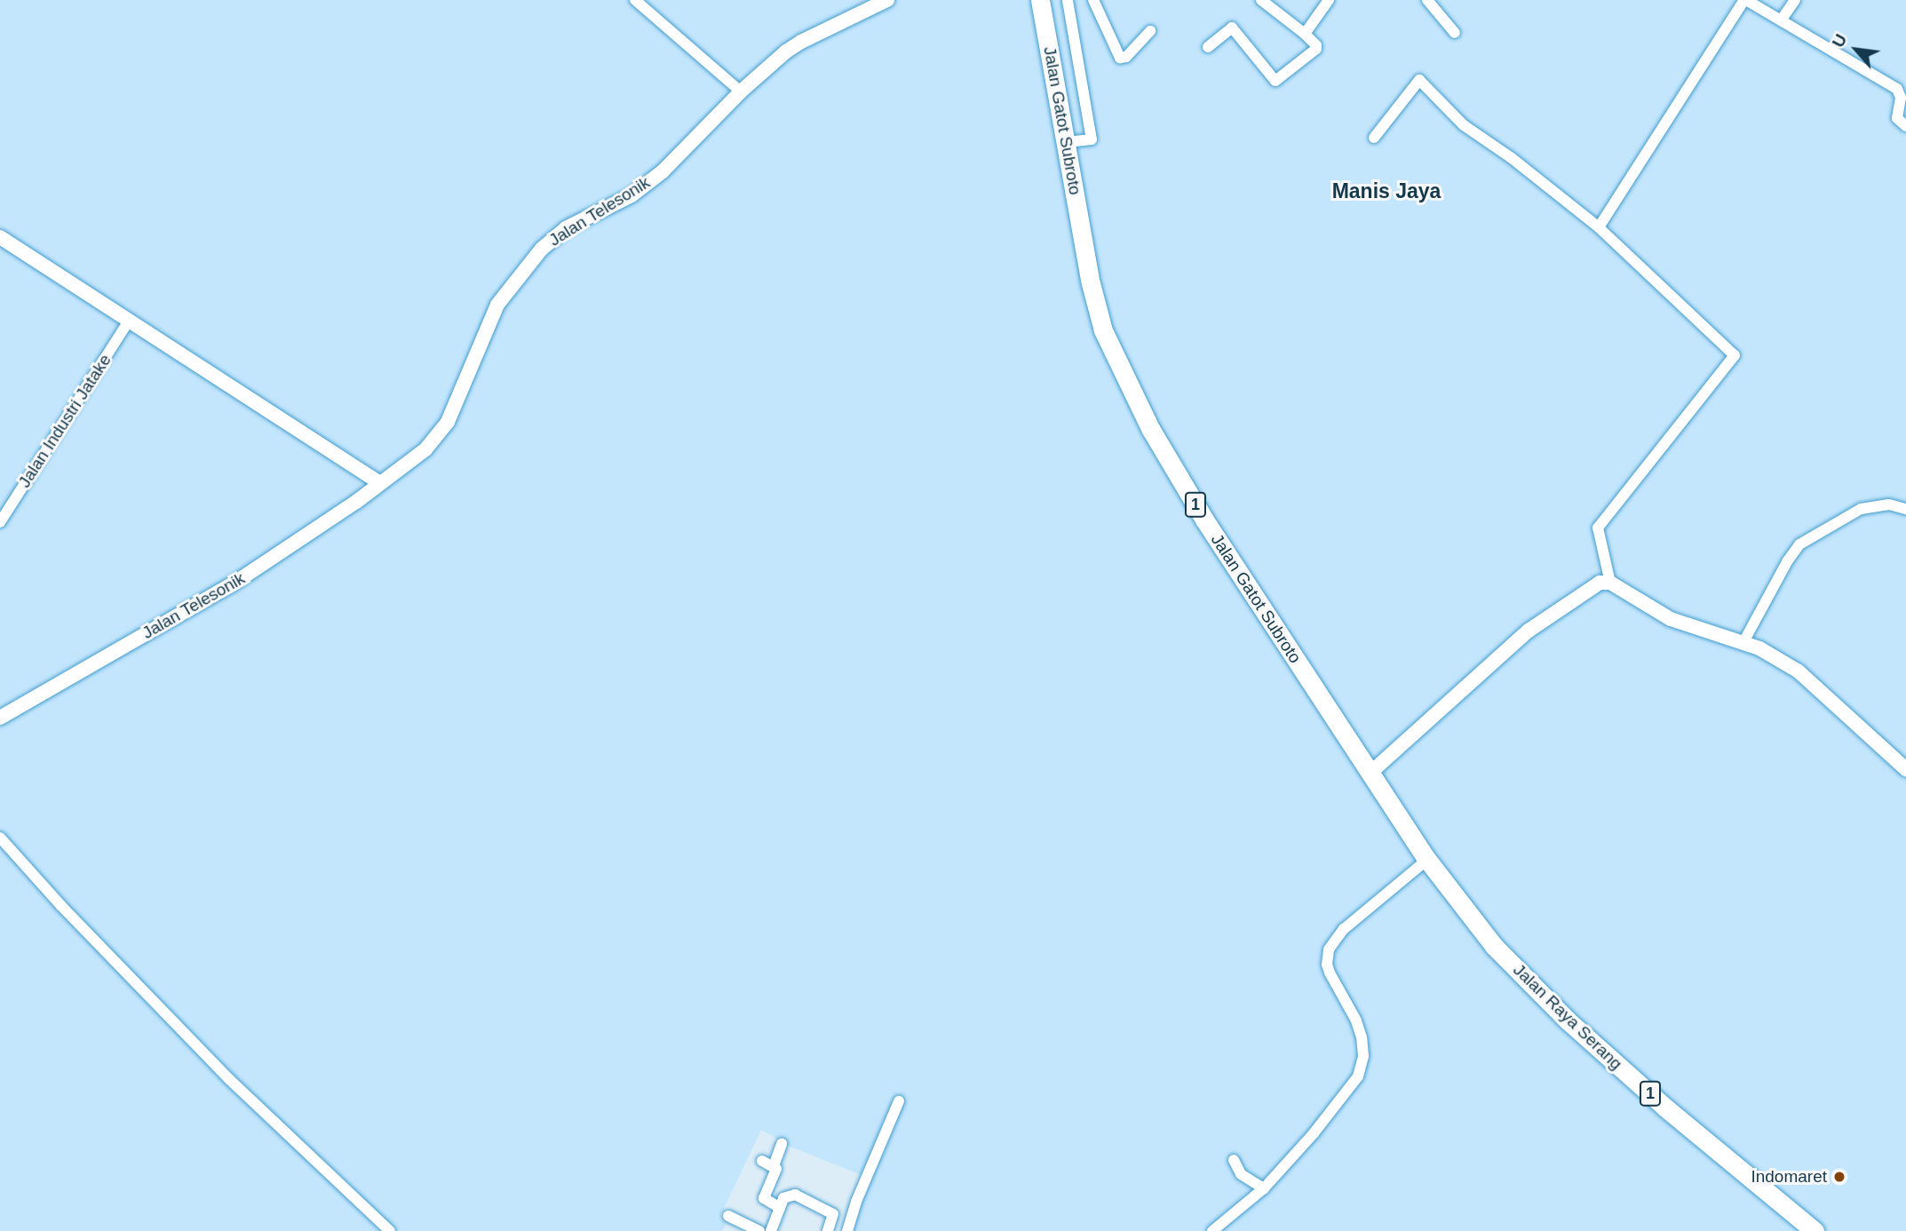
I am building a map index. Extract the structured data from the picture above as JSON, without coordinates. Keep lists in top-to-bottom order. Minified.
{"streets":{"highway":["Jalan Gatot Subroto","1","Jalan Raya Serang"],"street":["Jalan Telesonik","Jalan Industri Jatake"]},"crossings":[["Jalan Gatot Subroto","Jalan Raya Serang"]],"districts":["Manis Jaya"],"places":["Indomaret"],"north":"top left"}
